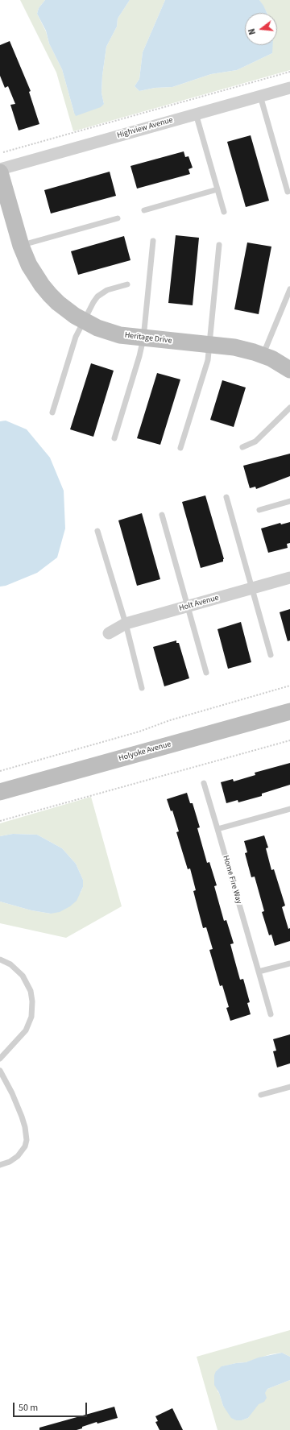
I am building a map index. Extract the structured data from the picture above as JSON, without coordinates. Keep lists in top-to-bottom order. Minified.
{"streets":{"street":["Highview Avenue","Heritage Drive","Holt Avenue","Holyoke Avenue"],"lane":["Home Fire Way"]},"scale_bar":"50 m","north":"left"}
